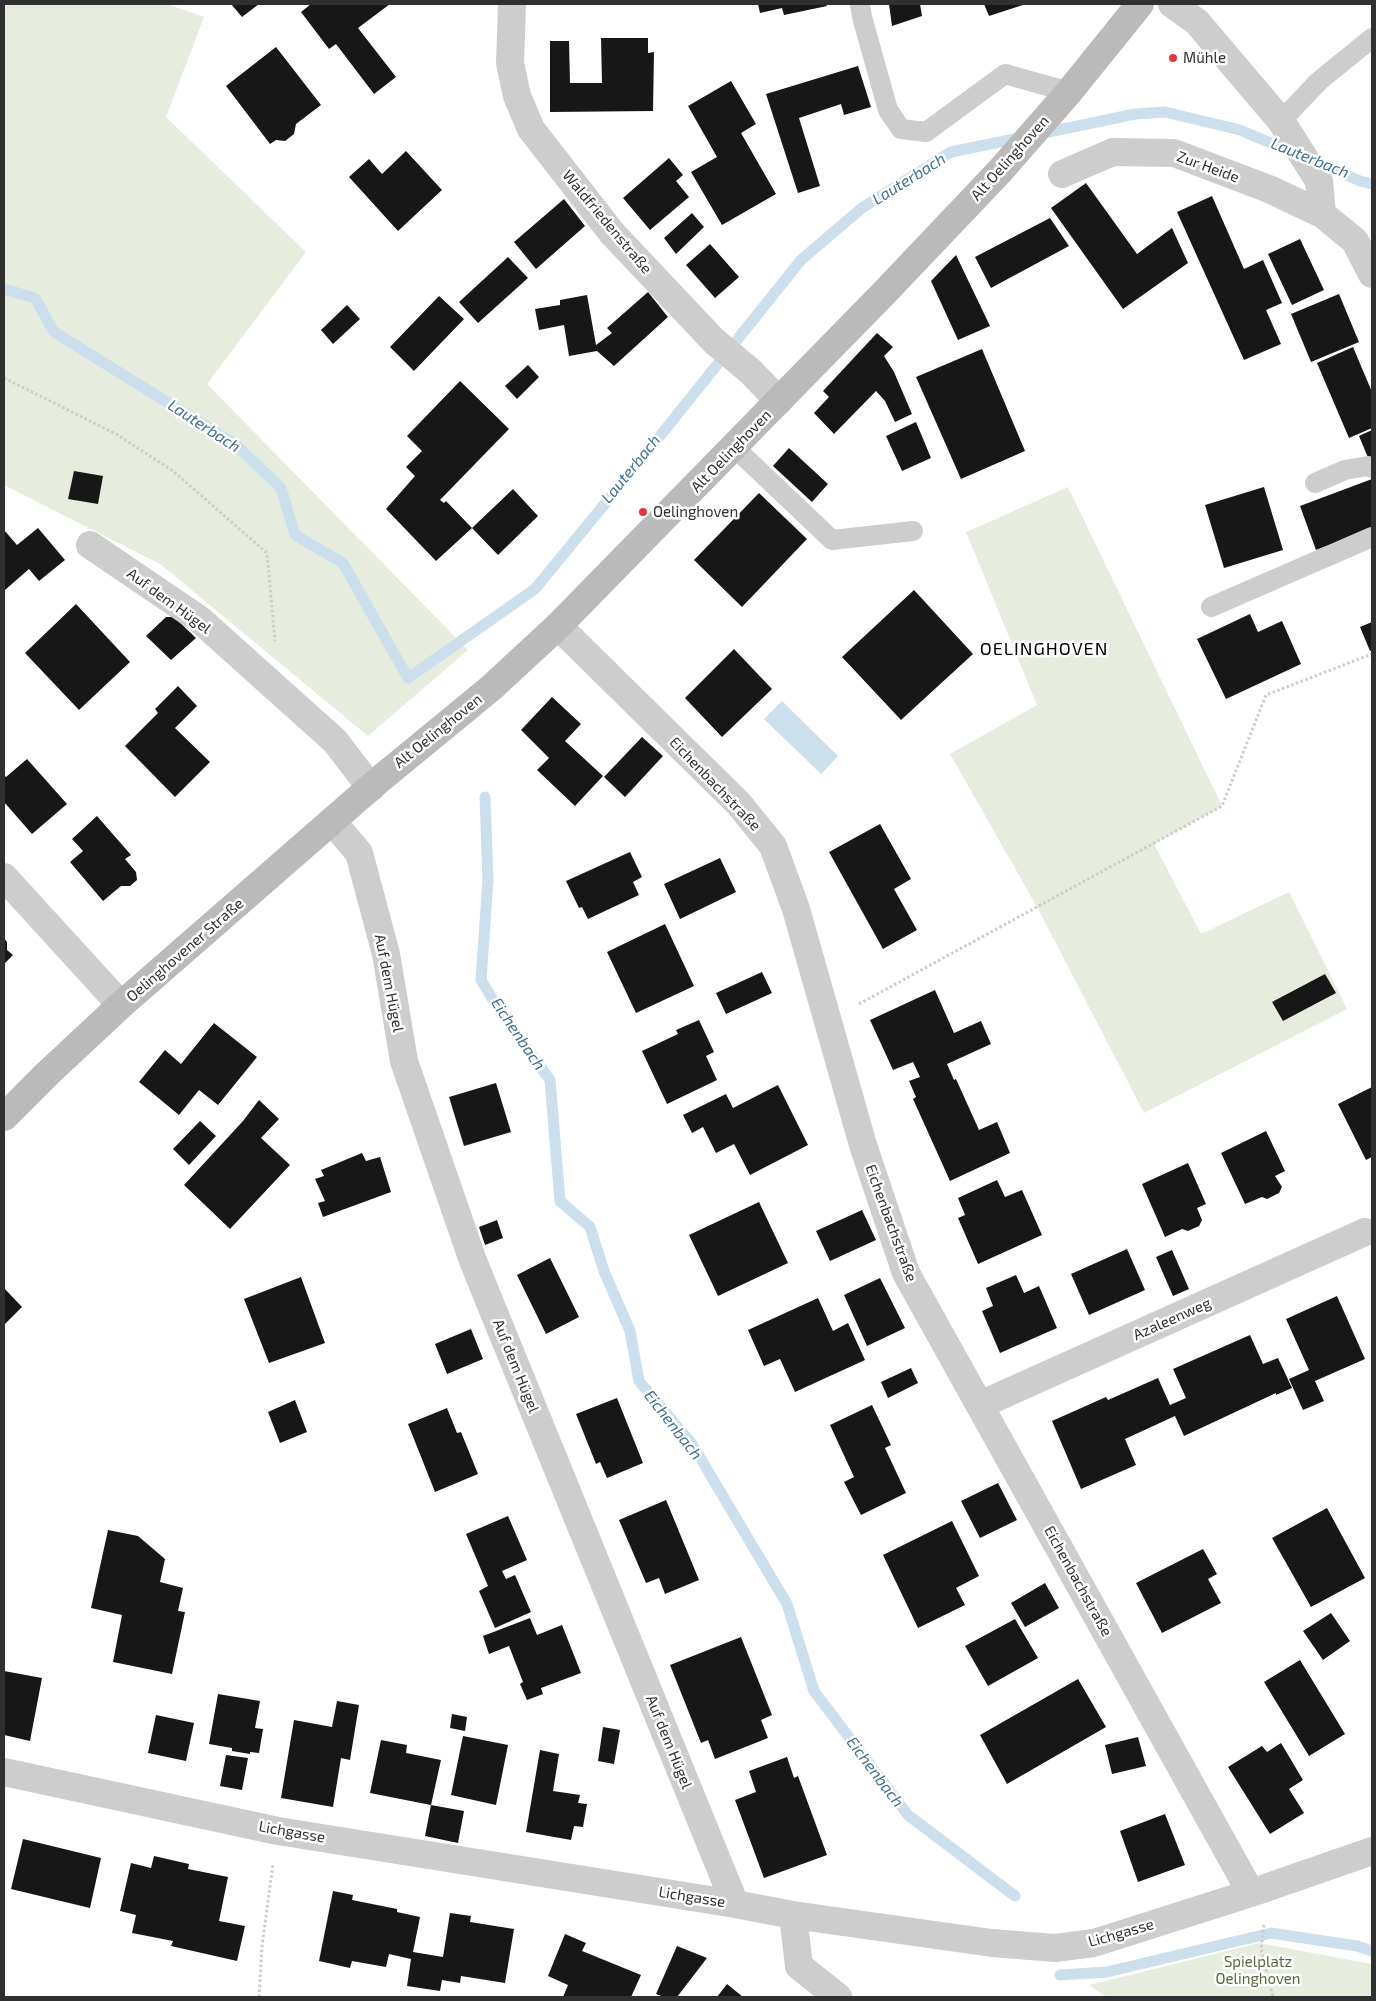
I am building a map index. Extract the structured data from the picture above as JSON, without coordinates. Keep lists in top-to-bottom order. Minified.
{"streets":{"main road":["Alt Oelinghoven","Oelinghovener Straße"],"street":["Zur Heide","Waldfriedenstraße","Auf dem Hügel","Eichenbachstraße","Azaleenweg","Lichgasse"]},"crossings":[["Alt Oelinghoven","Waldfriedenstraße"],["Alt Oelinghoven","Auf dem Hügel"],["Alt Oelinghoven","Eichenbachstraße"],["Alt Oelinghoven","Oelinghovener Straße"],["Auf dem Hügel","Oelinghovener Straße"],["Auf dem Hügel","Lichgasse"],["Eichenbachstraße","Azaleenweg"],["Eichenbachstraße","Lichgasse"]],"districts":["OELINGHOVEN"],"water":["Lauterbach","Eichenbach"],"parks":["Spielplatz Oelinghoven"],"places":["Mühle","Oelinghoven"]}
